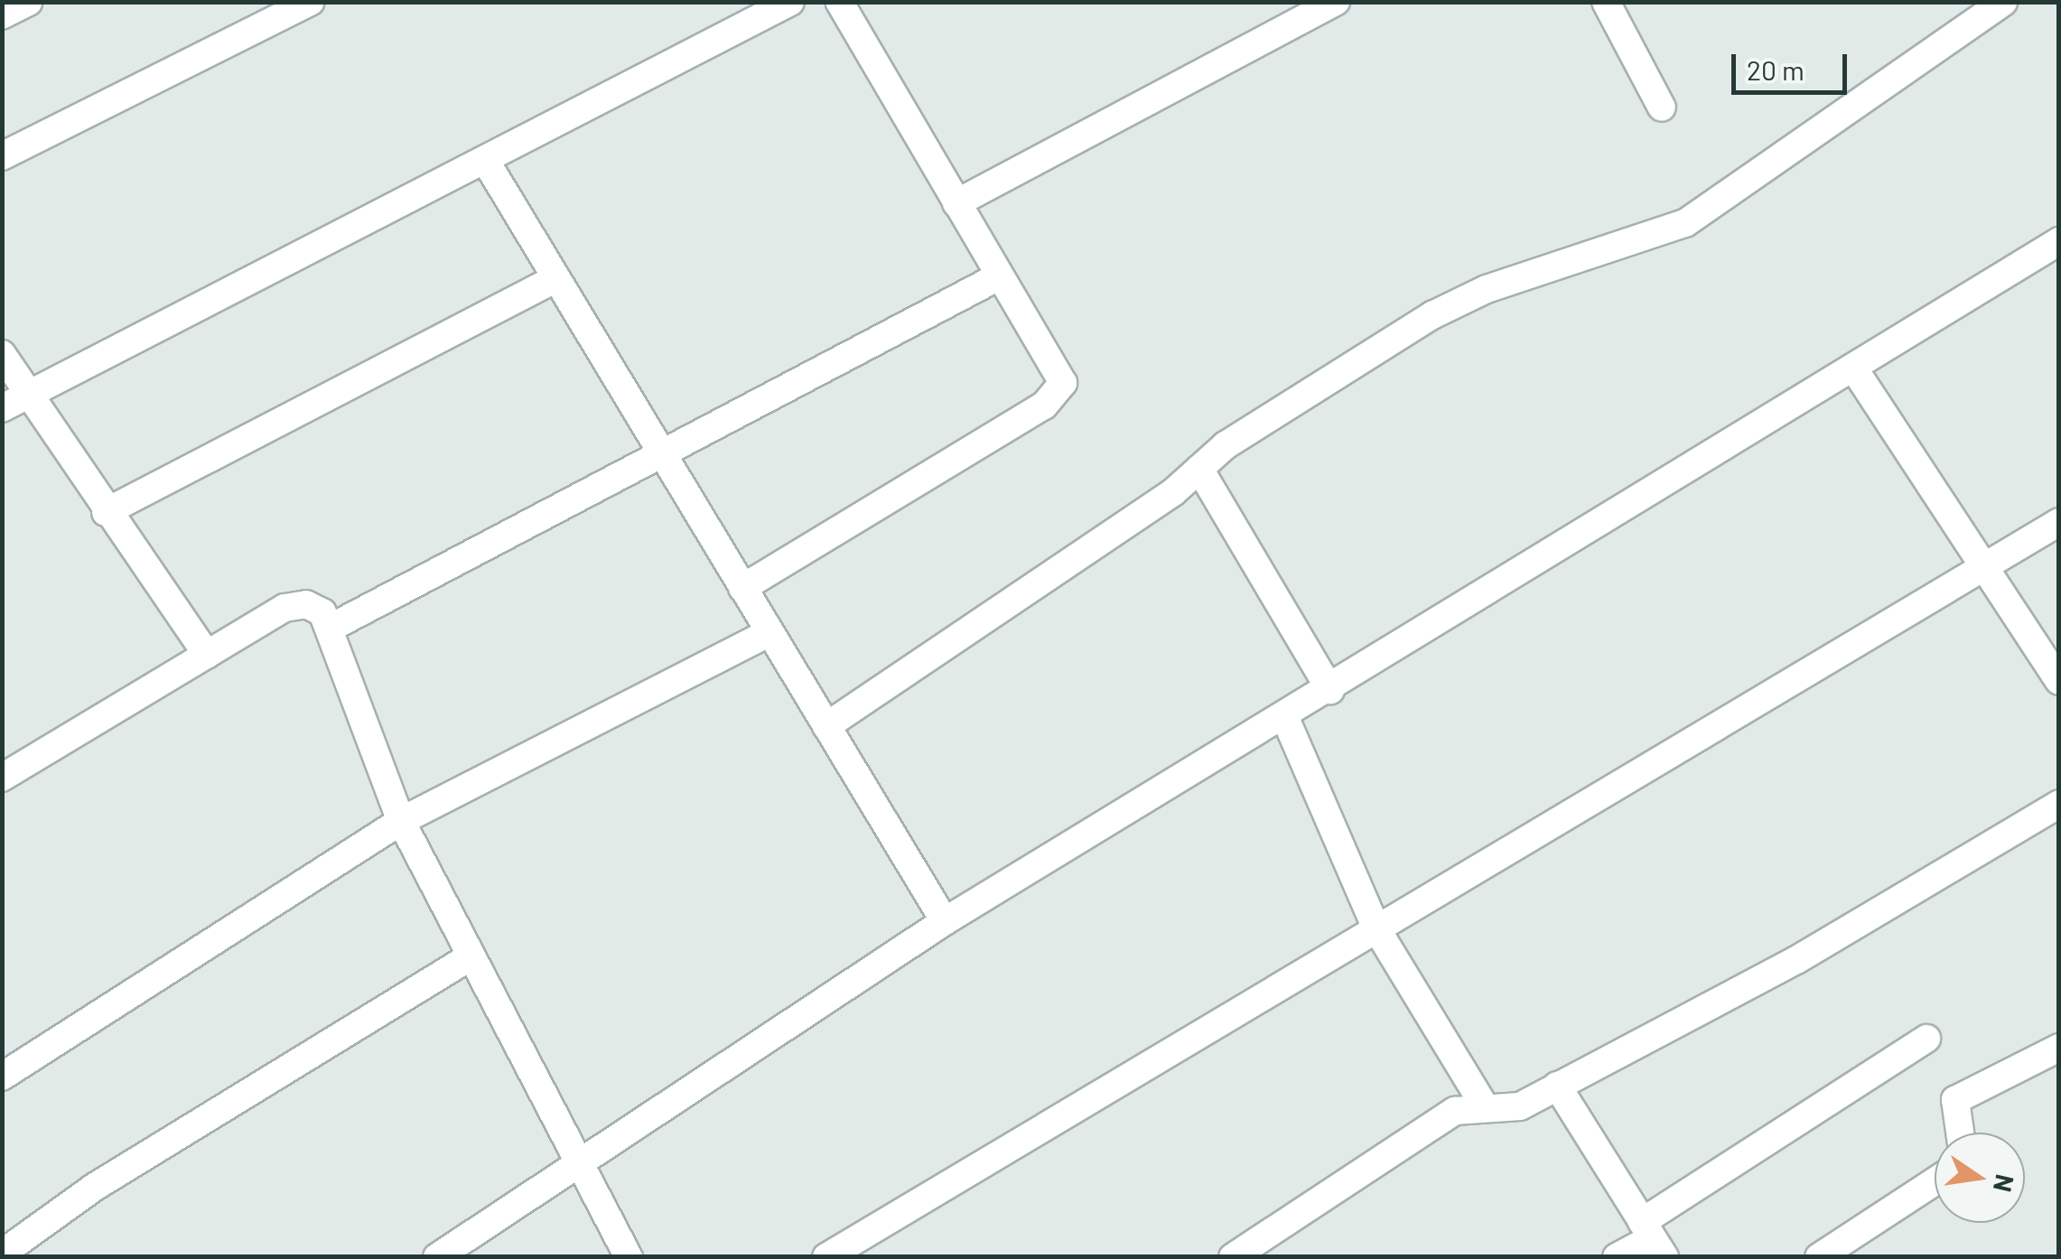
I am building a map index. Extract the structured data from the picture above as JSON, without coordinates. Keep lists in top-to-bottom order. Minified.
{"scale_bar":"20 m","north":"right"}
